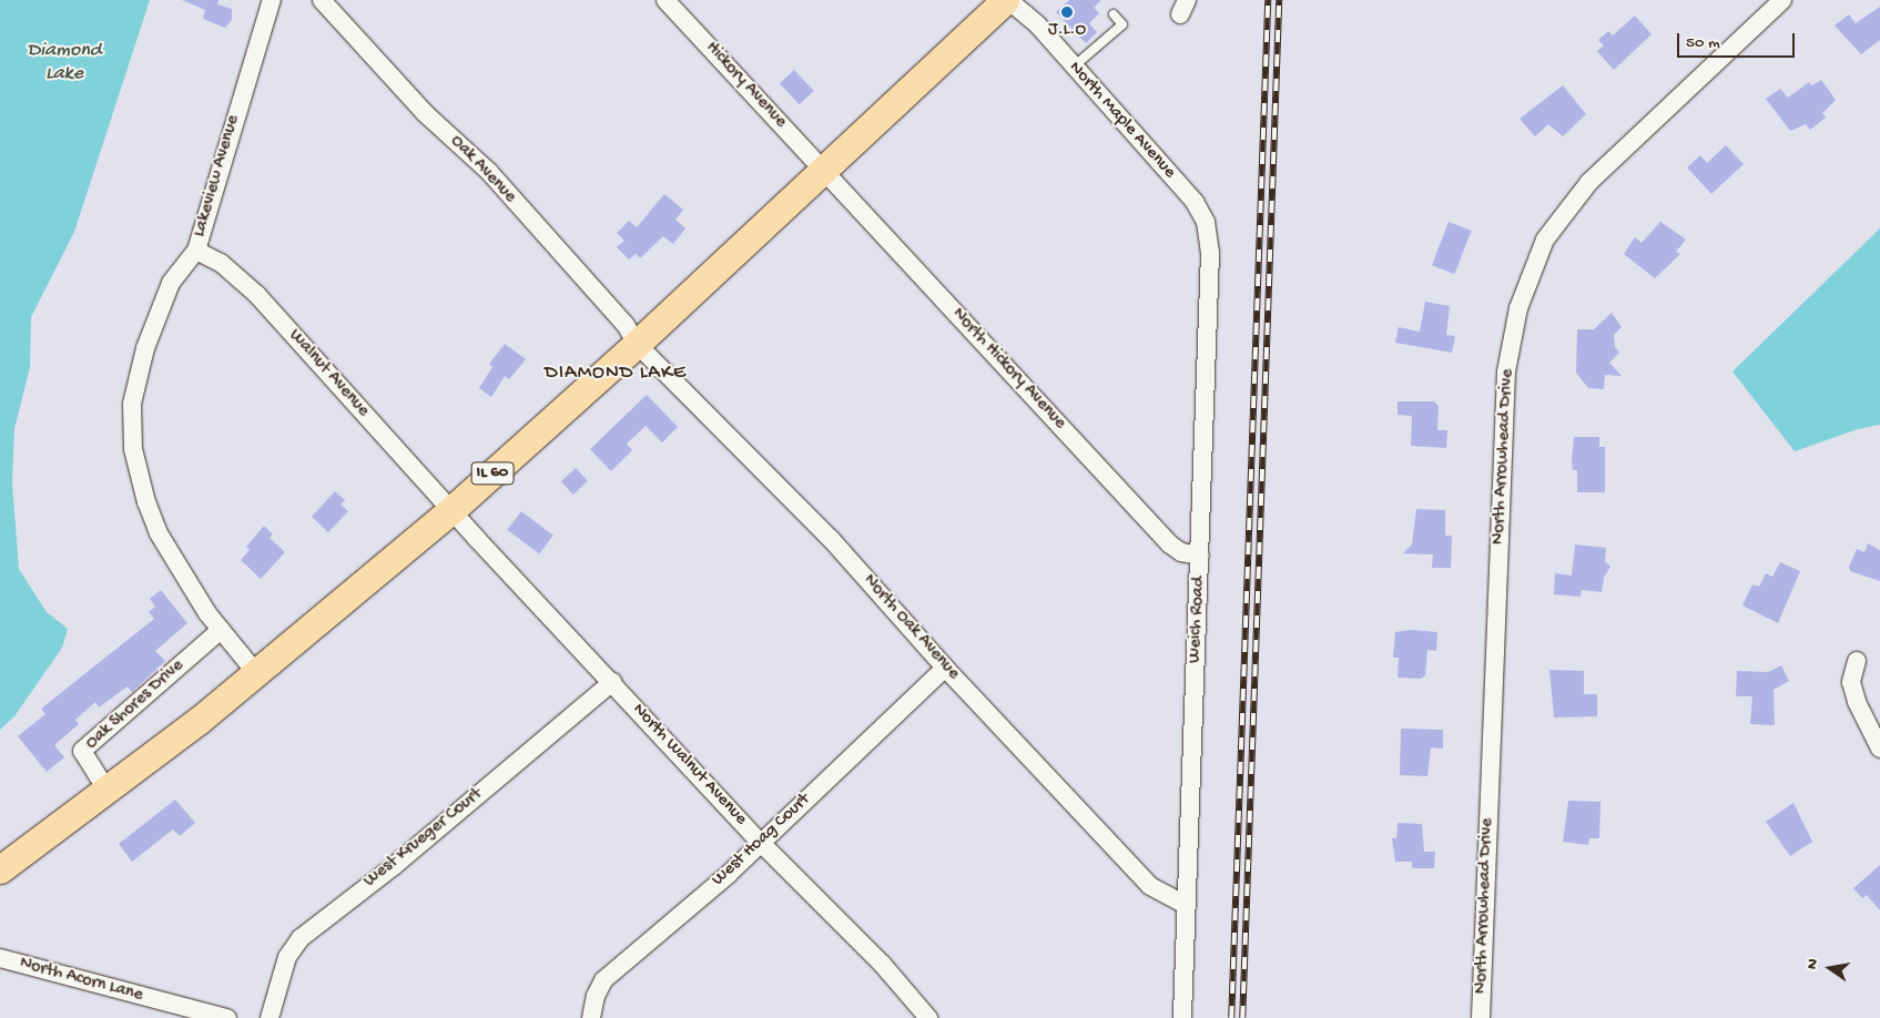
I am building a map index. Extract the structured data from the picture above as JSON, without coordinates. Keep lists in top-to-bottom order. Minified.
{"streets":{"main road":["IL 60"],"street":["Hickory Avenue","North Maple Avenue","Oak Avenue","Lakeview Avenue","North Hickory Avenue","Walnut Avenue","North Arrowhead Drive","Weich Road","North Oak Avenue","Oak Shores Drive","North Walnut Avenue","West Krueger Court","West Hoag Court","North Acorn Lane"]},"crossings":[["Hickory Avenue","North Hickory Avenue"],["Hickory Avenue","IL 60"],["North Maple Avenue","IL 60"],["North Maple Avenue","Weich Road"],["Oak Avenue","IL 60"],["Oak Avenue","North Oak Avenue"],["Lakeview Avenue","Walnut Avenue"],["Lakeview Avenue","IL 60"],["Lakeview Avenue","Oak Shores Drive"],["North Hickory Avenue","IL 60"],["North Hickory Avenue","Weich Road"],["Walnut Avenue","IL 60"],["Walnut Avenue","North Walnut Avenue"],["IL 60","North Oak Avenue"],["IL 60","Oak Shores Drive"],["IL 60","North Walnut Avenue"],["Weich Road","North Oak Avenue"],["North Oak Avenue","West Hoag Court"],["North Walnut Avenue","West Krueger Court"],["North Walnut Avenue","West Hoag Court"]],"districts":["DIAMOND LAKE"],"water":["Diamond Lake"],"places":["J.L.O"],"scale_bar":"50 m","north":"left"}
